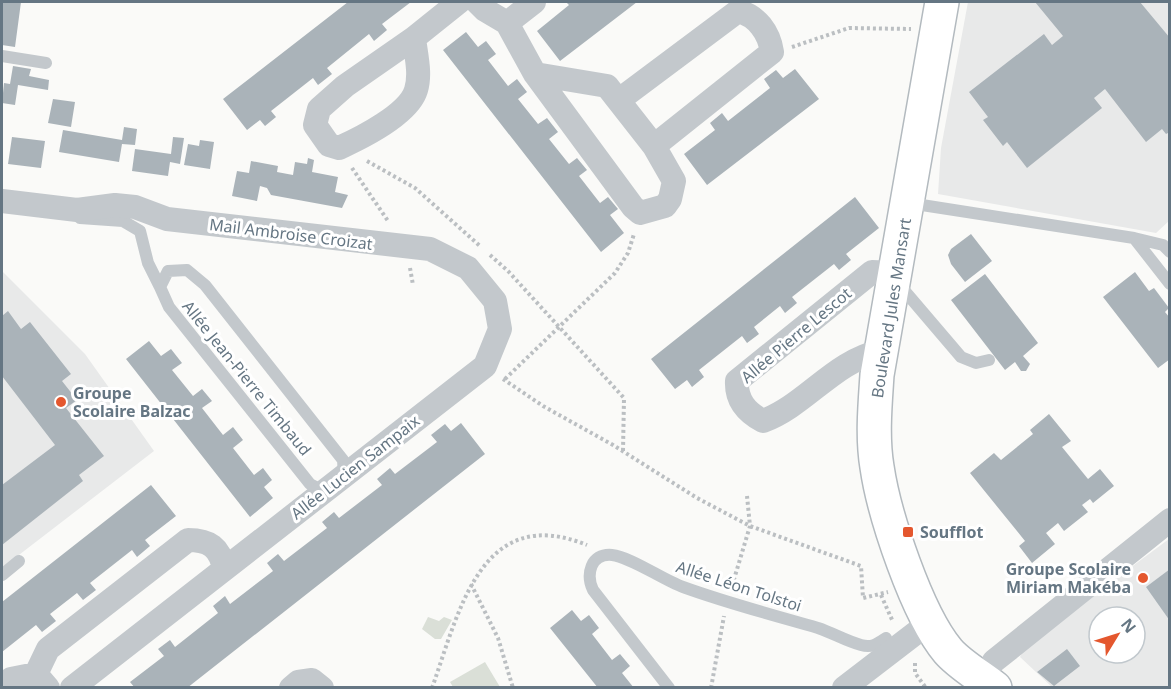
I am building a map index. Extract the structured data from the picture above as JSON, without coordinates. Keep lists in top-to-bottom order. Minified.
{"streets":{"street":["Mail Ambroise Croizat","Boulevard Jules Mansart","Allée Pierre Lescot","Allée Lucien Sampaix"],"lane":["Allée Jean-Pierre Timbaud","Allée Léon Tolstoi"]},"crossings":[["Mail Ambroise Croizat","Allée Lucien Sampaix"],["Boulevard Jules Mansart","Allée Pierre Lescot"],["Allée Jean-Pierre Timbaud","Allée Lucien Sampaix"]],"places":{"other":["Groupe Scolaire Balzac","Groupe Scolaire Miriam Makéba"],"transit":["Soufflot"]},"north":"top right"}
